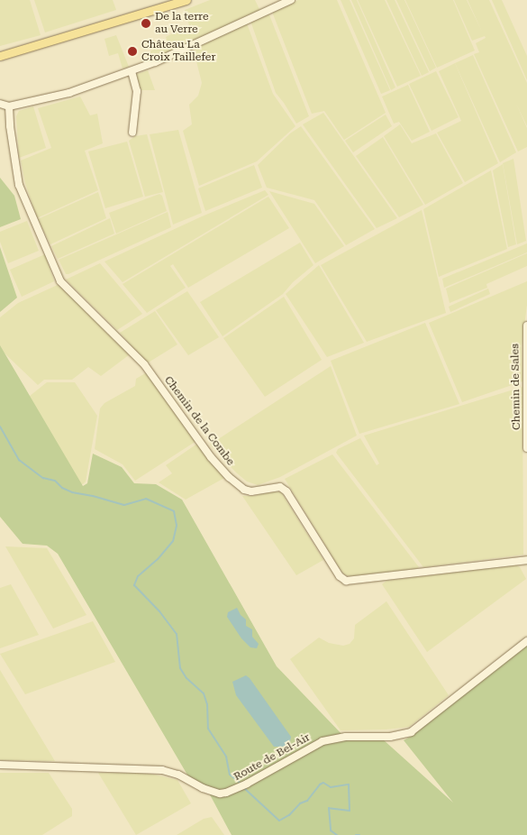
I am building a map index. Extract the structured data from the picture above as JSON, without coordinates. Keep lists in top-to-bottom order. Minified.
{"streets":{"street":["Chemin de Sales","Chemin de la Combe","Route de Bel-Air"]},"places":["De la terre au Verre","Château La Croix Taillefer"]}
